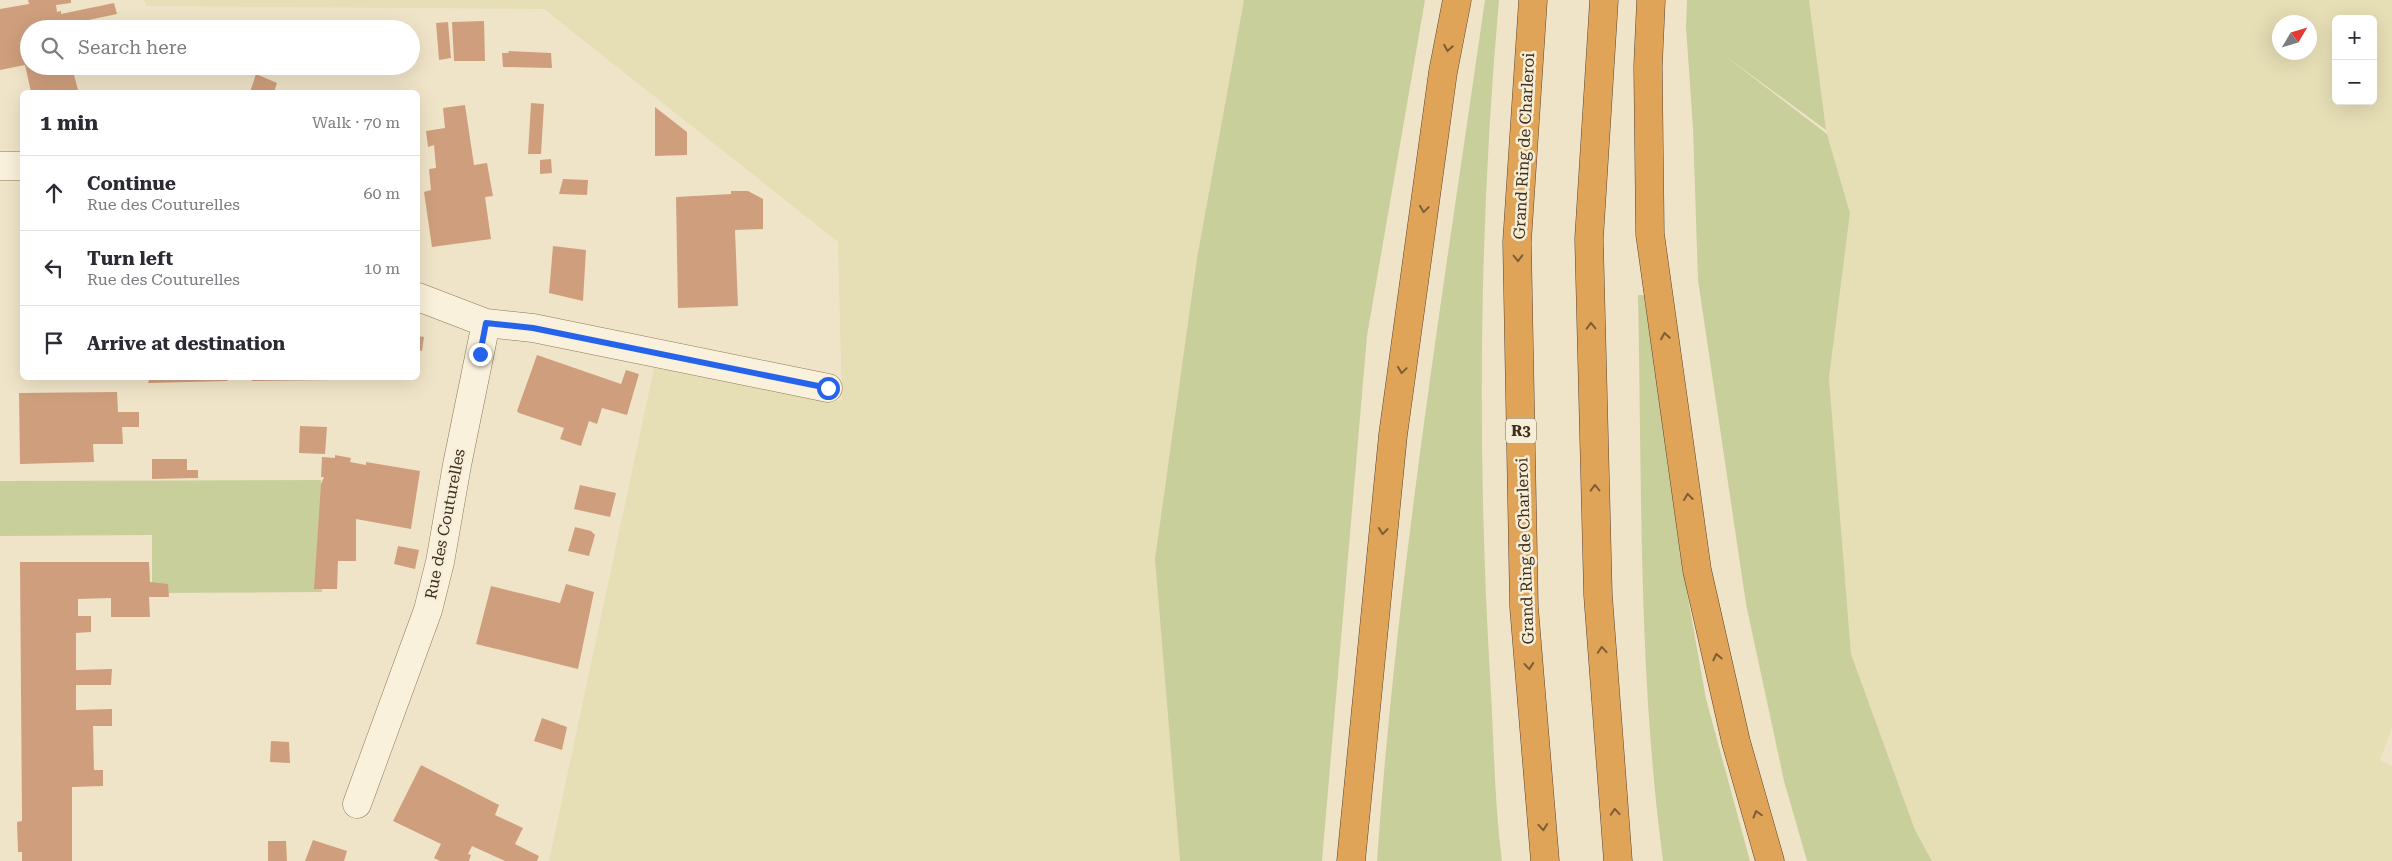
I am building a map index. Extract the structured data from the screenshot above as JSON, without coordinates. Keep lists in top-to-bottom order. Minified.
{"streets":{"highway":["Grand Ring de Charleroi","R3"],"street":["Rue des Couturelles"]},"north":"top right","page":{"map_buttons":["+","−"],"search":"Search here","heading":["1 min","Walk · 70 m"],"list":[["Continue","Rue des Couturelles","60 m"],["Turn left","Rue des Couturelles","10 m"],"Arrive at destination"]}}
